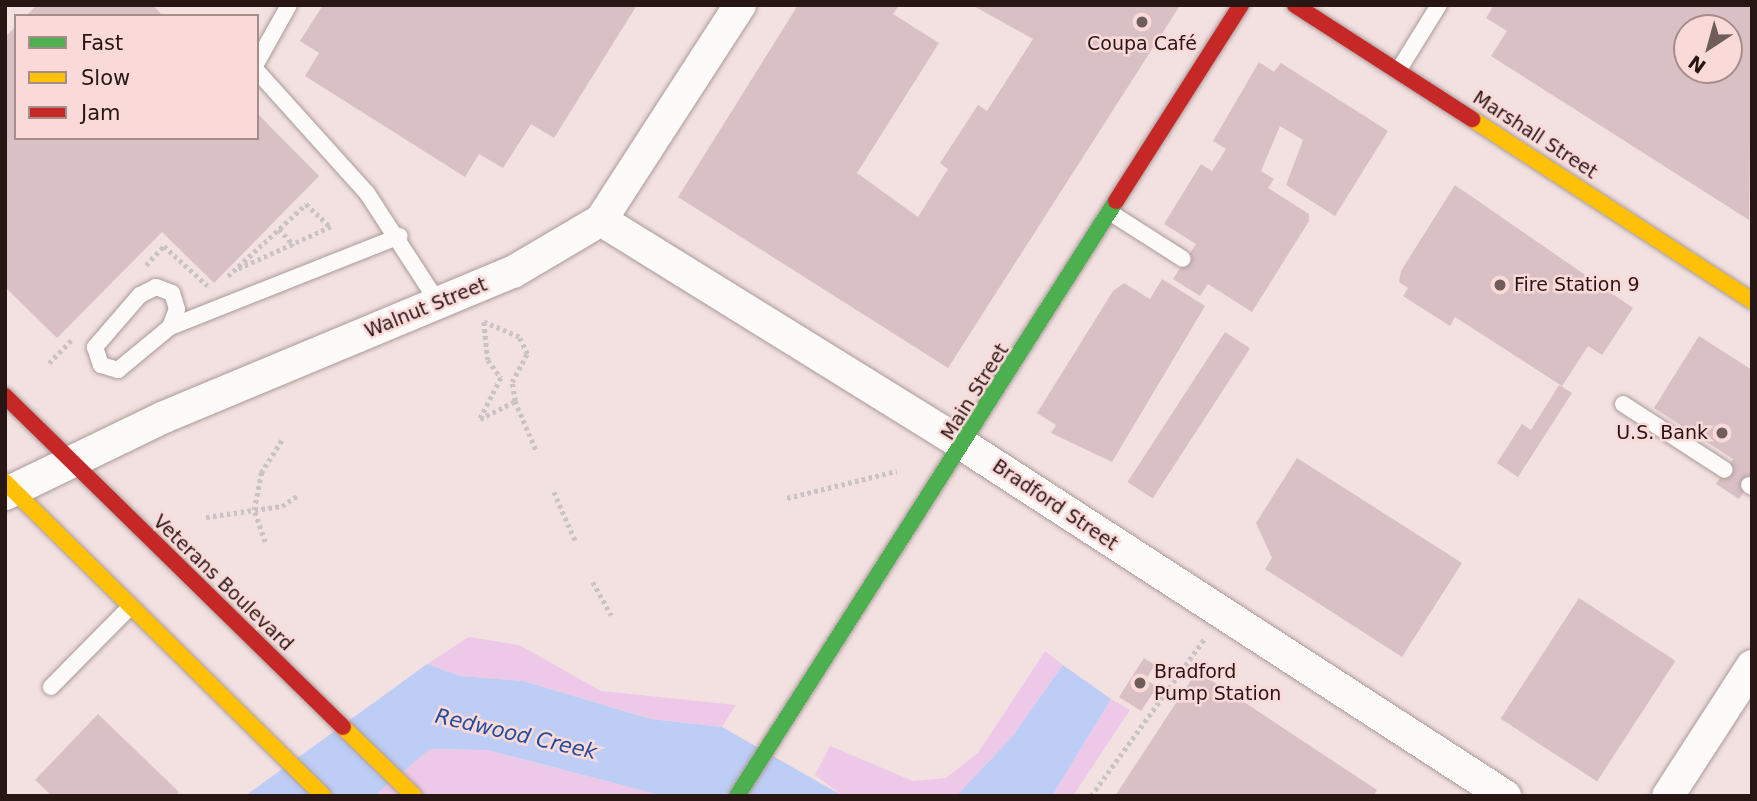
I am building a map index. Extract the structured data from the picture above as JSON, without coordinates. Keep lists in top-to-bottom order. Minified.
{"streets":{"street":["Marshall Street","Walnut Street","Main Street","Bradford Street","Veterans Boulevard"]},"crossings":[["Walnut Street","Bradford Street"],["Walnut Street","Veterans Boulevard"],["Main Street","Bradford Street"]],"water":["Redwood Creek"],"places":["Coupa Café","Fire Station 9","U.S. Bank","Bradford Pump Station"],"legend":["Fast","Slow","Jam"],"north":"bottom left"}
